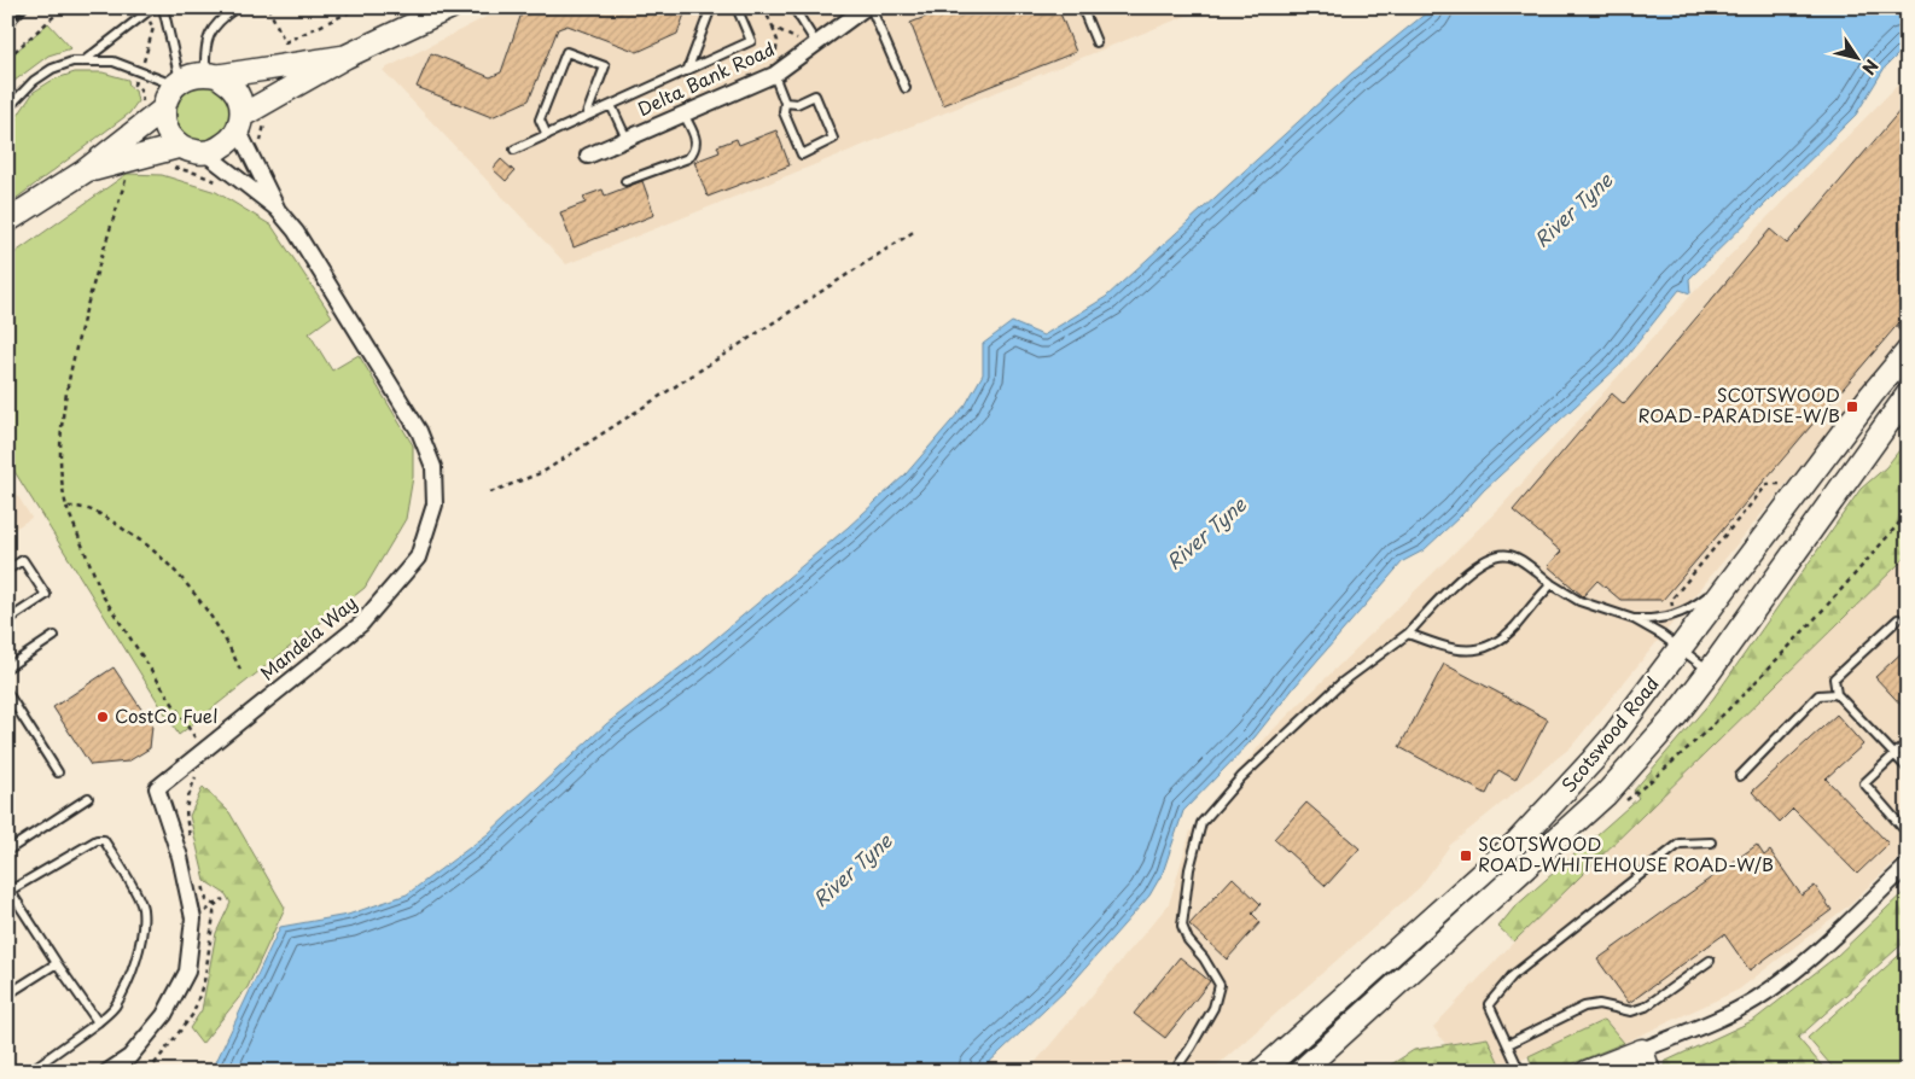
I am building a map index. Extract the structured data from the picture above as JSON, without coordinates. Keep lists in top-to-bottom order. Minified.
{"streets":{"main road":["Scotswood Road"],"street":["Delta Bank Road","Mandela Way"]},"water":["River Tyne"],"places":{"transit":["SCOTSWOOD ROAD-PARADISE-W/B","SCOTSWOOD ROAD-WHITEHOUSE ROAD-W/B"],"other":["CostCo Fuel"]},"north":"bottom right"}
